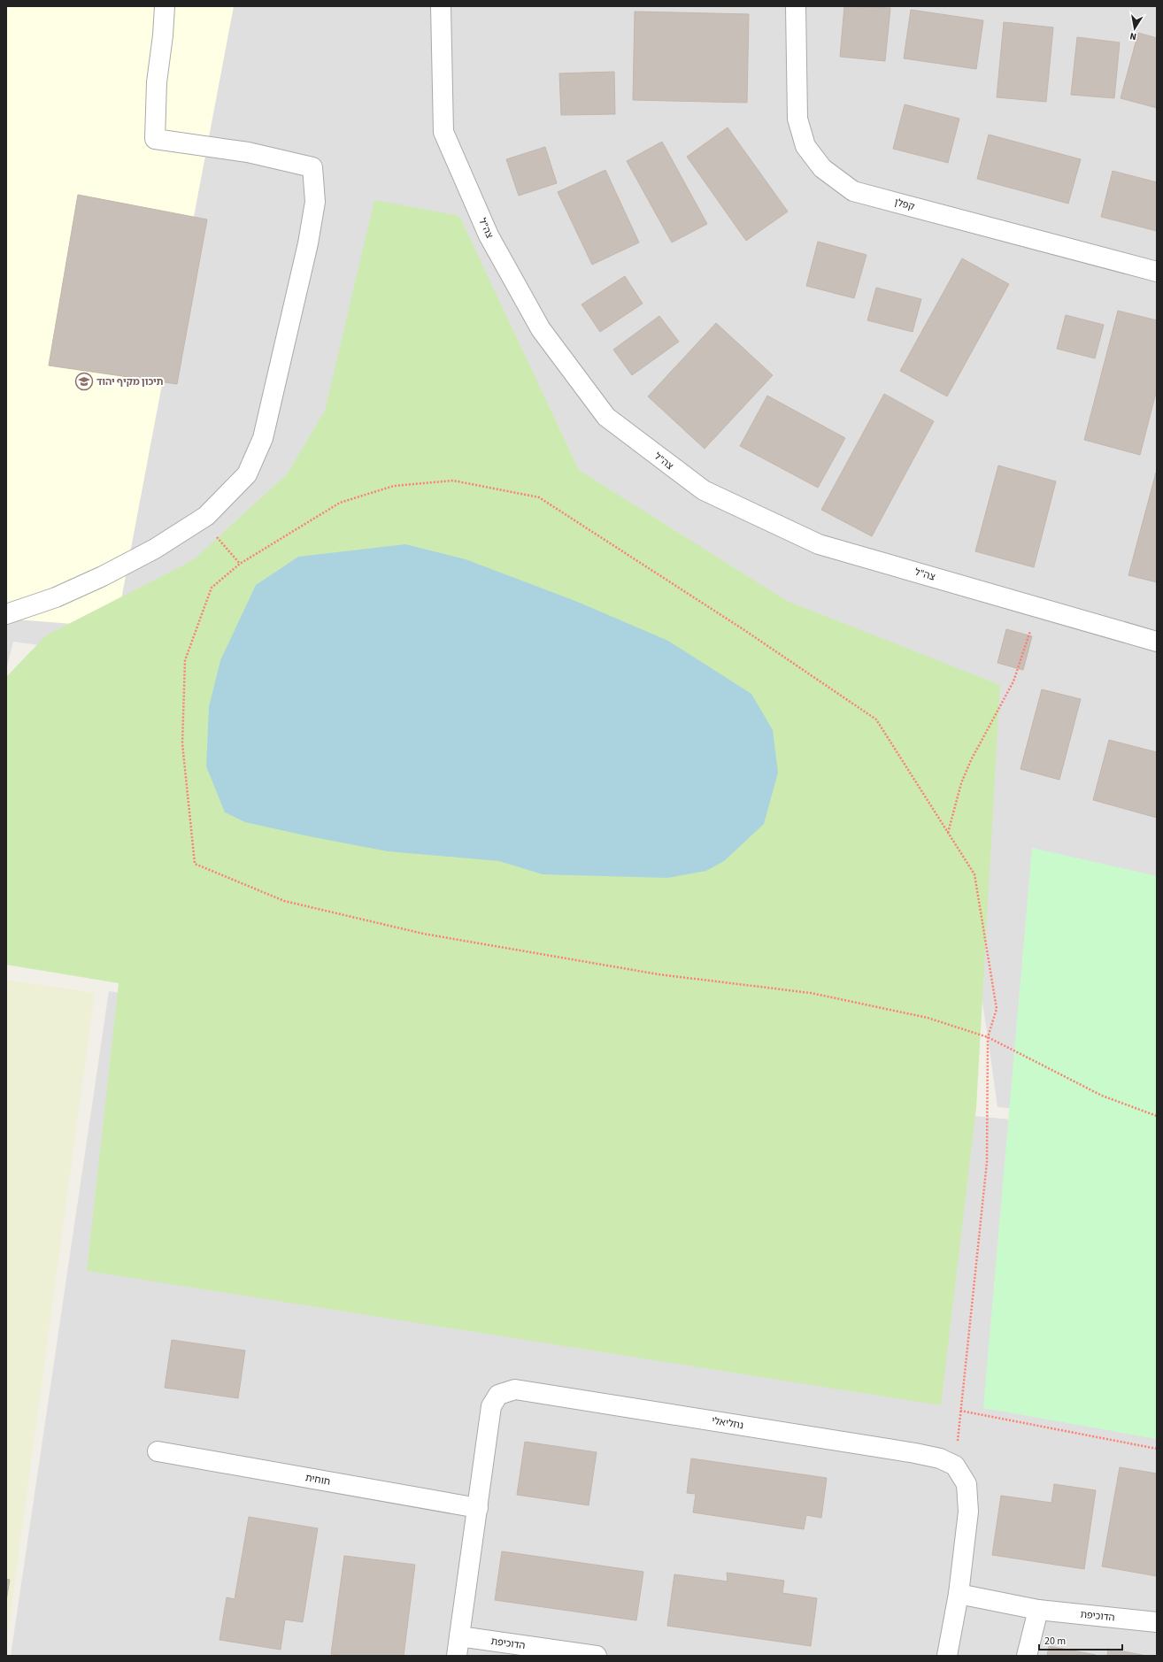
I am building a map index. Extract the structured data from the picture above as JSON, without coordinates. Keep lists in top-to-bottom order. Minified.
{"streets":{"street":["קפלן","צה\"ל","נחליאלי","חוחית","הדוכיפת"]},"crossings":[["נחליאלי","חוחית"]],"places":{"school or university":["תיכון מקיף יהוד"]},"scale_bar":"20 m","north":"bottom"}
